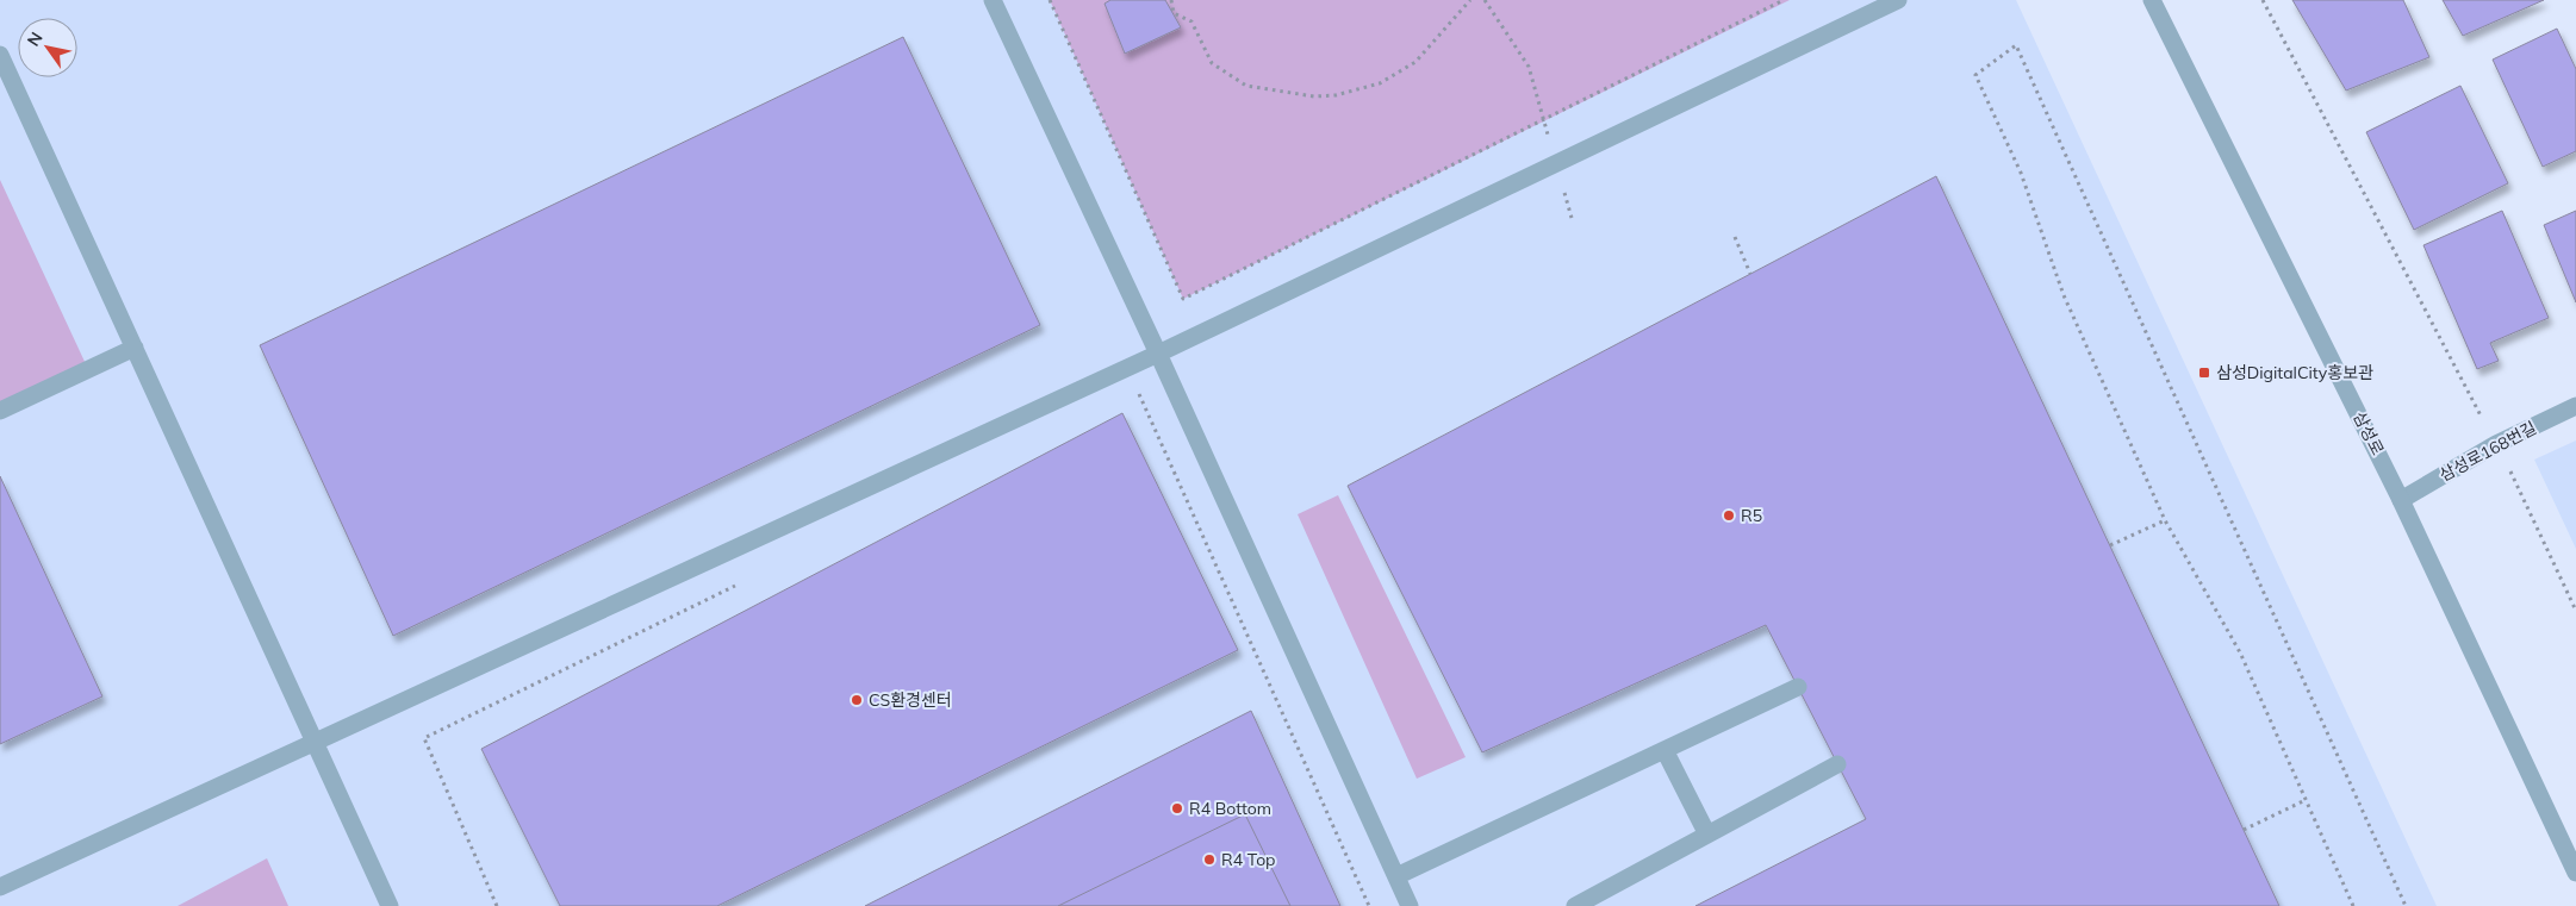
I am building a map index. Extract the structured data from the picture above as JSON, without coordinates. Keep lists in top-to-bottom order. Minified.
{"streets":{"street":["삼성로","삼성로168번길"]},"crossings":[["삼성로","삼성로168번길"]],"places":{"transit":["삼성DigitalCity홍보관"],"other":["R5","CS환경센터","R4 Bottom","R4 Top"]},"north":"top left"}
